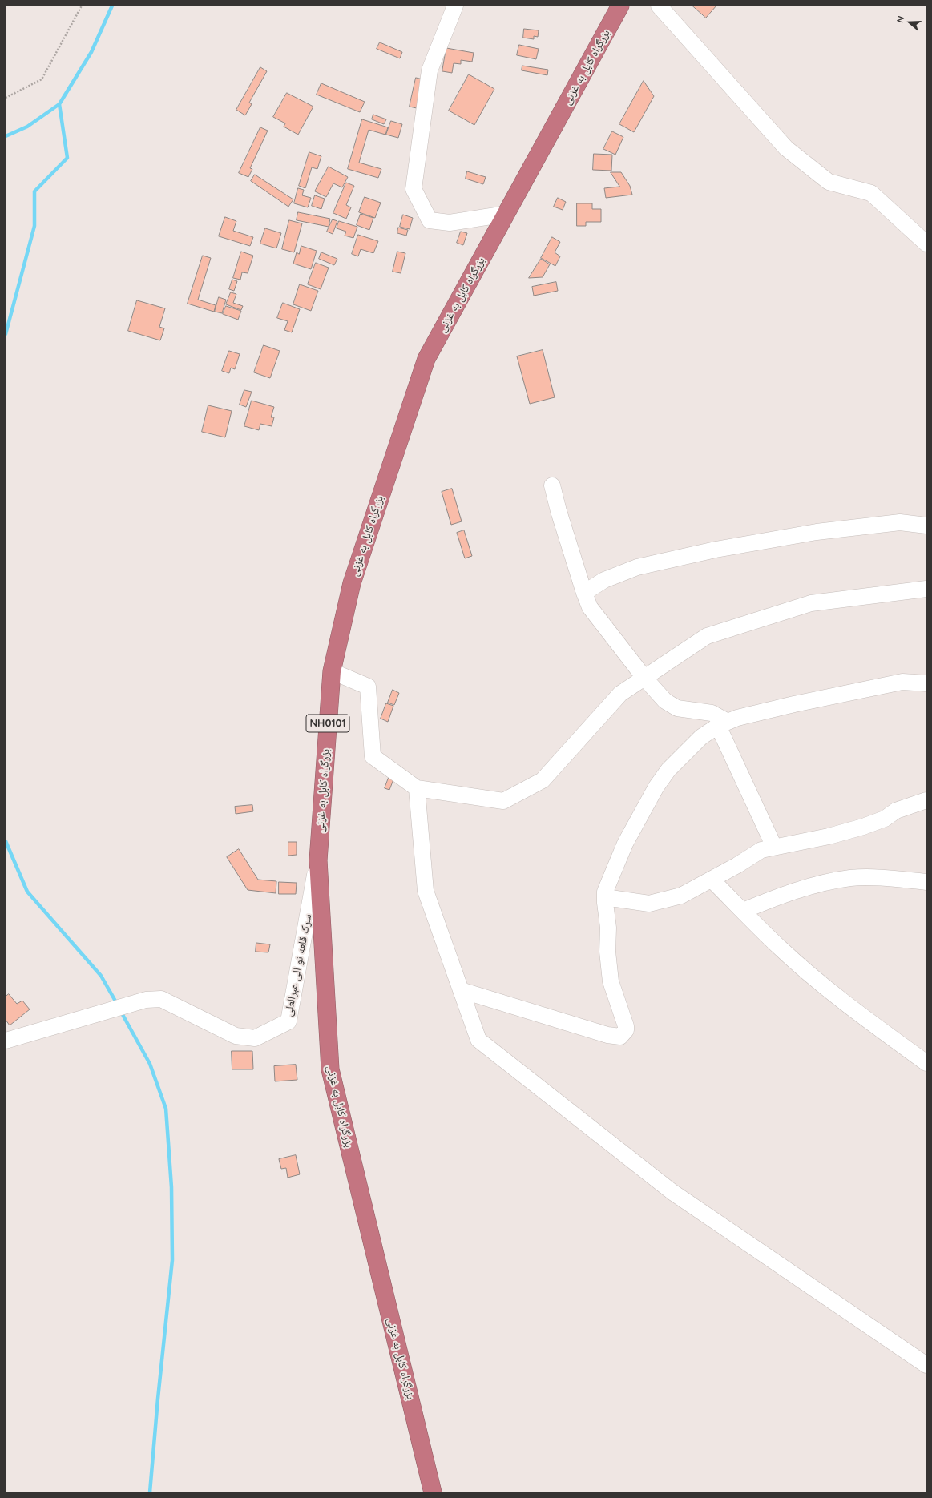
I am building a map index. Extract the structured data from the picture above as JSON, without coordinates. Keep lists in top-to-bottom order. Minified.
{"streets":{"highway":["بزرگراه کابل به غزنی","NH0101"],"street":["سرک قلعه نو الی عبرالعلی"]},"crossings":[["بزرگراه کابل به غزنی","سرک قلعه نو الی عبرالعلی"]],"north":"left"}
